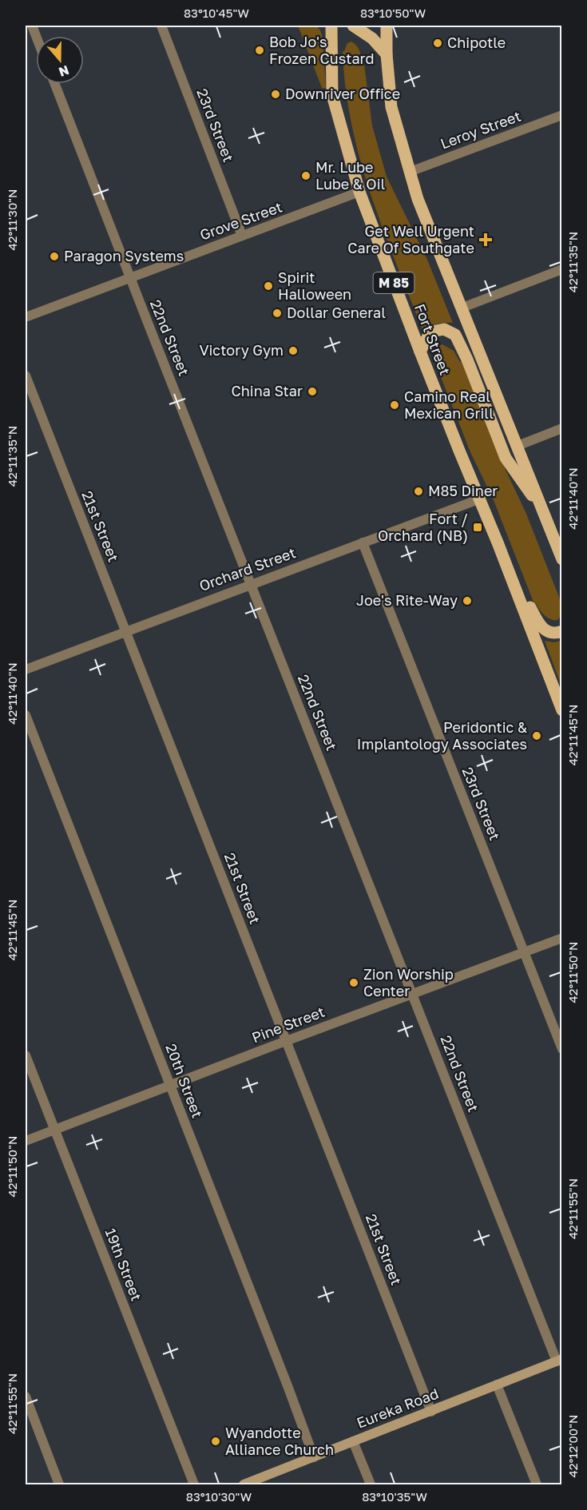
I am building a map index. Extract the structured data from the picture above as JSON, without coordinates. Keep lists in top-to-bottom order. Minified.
{"streets":{"main road":["M 85","Fort Street","Eureka Road"],"street":["23rd Street","Leroy Street","Grove Street","22nd Street","21st Street","Orchard Street","Pine Street","20th Street","19th Street"]},"crossings":[["23rd Street","Grove Street"],["23rd Street","Orchard Street"],["23rd Street","Pine Street"],["Grove Street","22nd Street"],["Grove Street","Fort Street"],["22nd Street","Orchard Street"],["22nd Street","Pine Street"],["22nd Street","Eureka Road"],["Fort Street","Orchard Street"],["21st Street","Orchard Street"],["21st Street","Pine Street"],["21st Street","Eureka Road"],["Pine Street","20th Street"],["Pine Street","19th Street"],["20th Street","Eureka Road"]],"places":{"other":["Chipotle","Bob Jo's Frozen Custard","Downriver Office","Mr. Lube Lube & Oil","Paragon Systems","Spirit Halloween","Dollar General","Victory Gym","China Star","Camino Real Mexican Grill","M85 Diner","Joe's Rite-Way","Peridontic & Implantology Associates","Zion Worship Center","Wyandotte Alliance Church"],"health":["Get Well Urgent Care Of Southgate"],"transit":["Fort / Orchard (NB)"]},"north":"bottom","coordinates":["83°10'45\"W","83°10'50\"W","42°11'30\"N","42°11'35\"N","42°11'40\"N","42°11'45\"N","42°11'50\"N","42°11'55\"N","42°12'00\"N","83°10'30\"W","83°10'35\"W"]}
